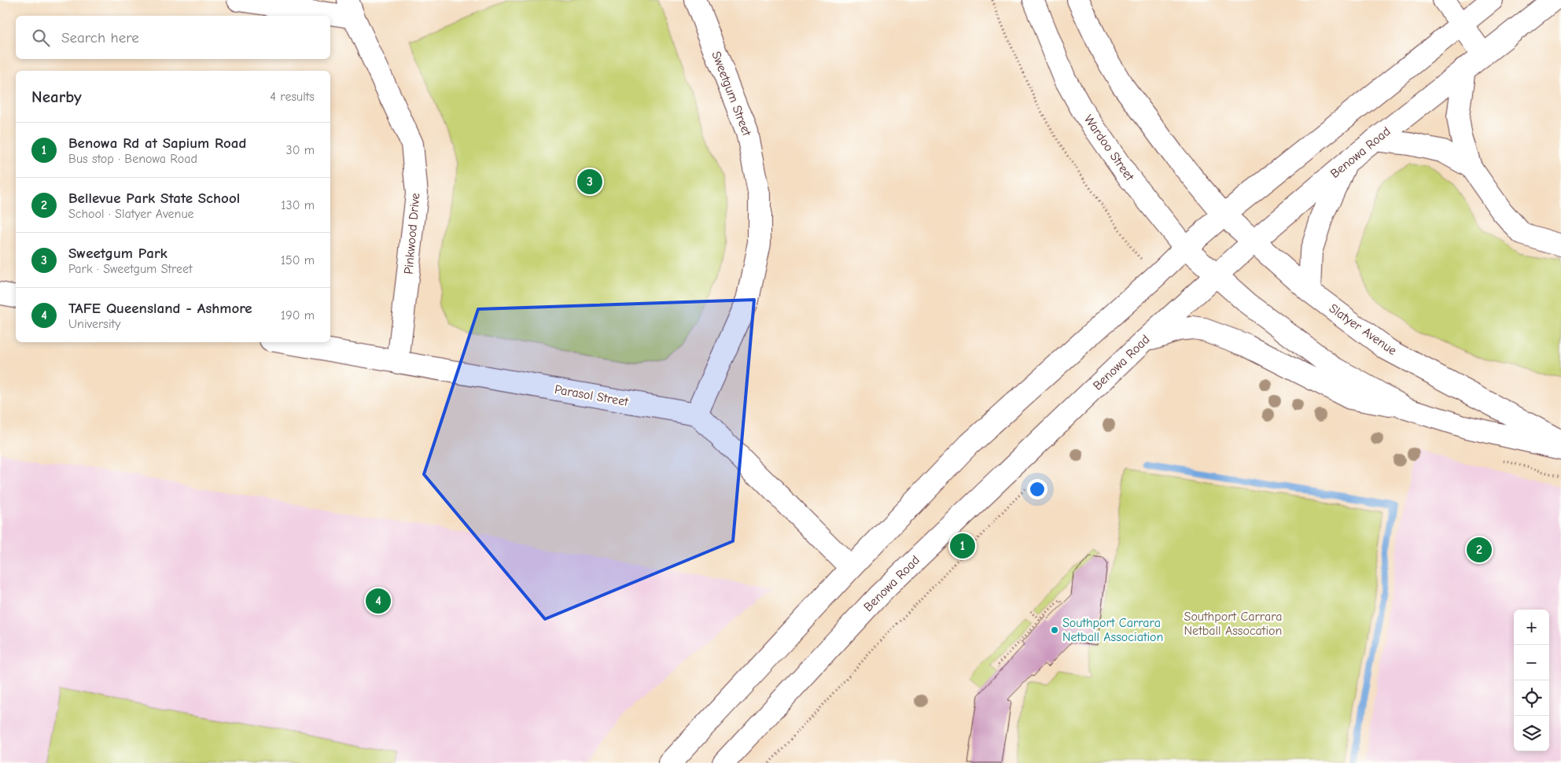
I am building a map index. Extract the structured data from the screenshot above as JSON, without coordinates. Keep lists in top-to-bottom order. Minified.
{"streets":{"main road":["Sweetgum Street","Wardoo Street","Benowa Road","Pinkwood Drive","Slatyer Avenue","Parasol Street"]},"crossings":[["Sweetgum Street","Parasol Street"],["Wardoo Street","Benowa Road"],["Benowa Road","Slatyer Avenue"],["Pinkwood Drive","Parasol Street"]],"parks":["Southport Carrara Netball Assocation"],"places":["Southport Carrara Netball Association"],"page":{"search":"Search here","heading":["Nearby","4 results"],"list":[{"mark":"1","name":"Benowa Rd at Sapium Road","note":"Bus stop · Benowa Road","value":"30 m"},{"mark":"2","name":"Bellevue Park State School","note":"School · Slatyer Avenue","value":"130 m"},{"mark":"3","name":"Sweetgum Park","note":"Park · Sweetgum Street","value":"150 m"},{"mark":"4","name":"TAFE Queensland - Ashmore","note":"University","value":"190 m"}],"pins":["3","1","2","4"],"map_buttons":["+","−"]}}
